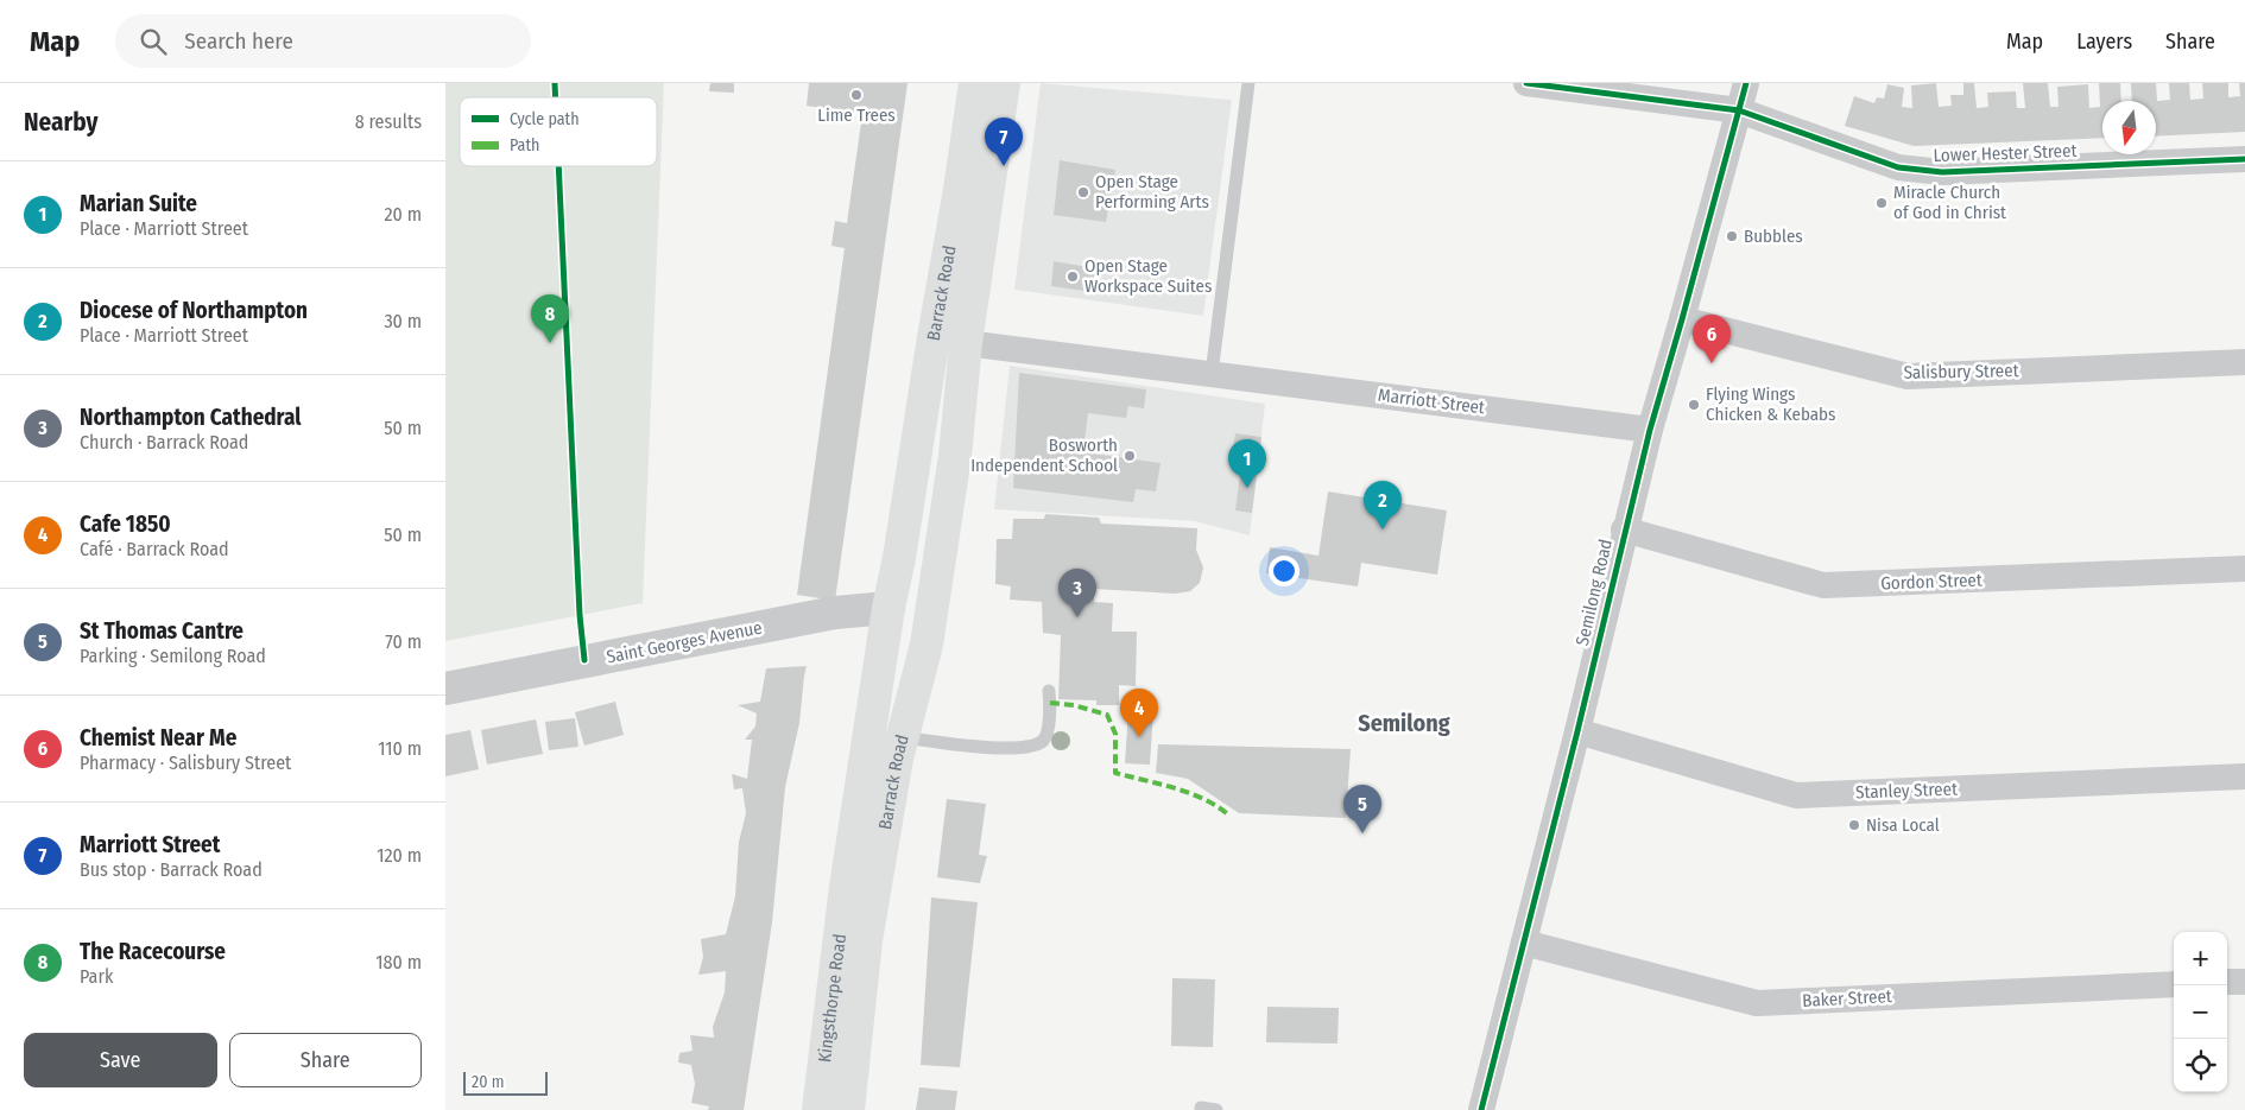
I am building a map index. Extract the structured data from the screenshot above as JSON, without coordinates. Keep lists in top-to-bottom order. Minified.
{"streets":{"highway":["Barrack Road","Kingsthorpe Road"],"street":["Lower Hester Street","Salisbury Street","Marriott Street","Gordon Street","Semilong Road","Saint Georges Avenue","Stanley Street","Baker Street"]},"crossings":[["Lower Hester Street","Semilong Road"],["Barrack Road","Marriott Street"],["Barrack Road","Saint Georges Avenue"],["Barrack Road","Kingsthorpe Road"],["Salisbury Street","Semilong Road"],["Marriott Street","Semilong Road"],["Gordon Street","Semilong Road"],["Semilong Road","Stanley Street"],["Semilong Road","Baker Street"]],"districts":["Semilong"],"places":["Lime Trees","Open Stage Performing Arts","Miracle Church of God in Christ","Bubbles","Open Stage Workspace Suites","Flying Wings Chicken & Kebabs","Bosworth Independent School","Nisa Local"],"legend":["Cycle path","Path"],"scale_bar":"20 m","north":"bottom","page":{"header":"Map","search":"Search here","nav":["Map","Layers","Share"],"heading":["Nearby","8 results"],"pins":["7","8","6","1","2","3","4","5"],"list":[{"mark":"1","name":"Marian Suite","note":"Place · Marriott Street","value":"20 m"},{"mark":"2","name":"Diocese of Northampton","note":"Place · Marriott Street","value":"30 m"},{"mark":"3","name":"Northampton Cathedral","note":"Church · Barrack Road","value":"50 m"},{"mark":"4","name":"Cafe 1850","note":"Café · Barrack Road","value":"50 m"},{"mark":"5","name":"St Thomas Cantre","note":"Parking · Semilong Road","value":"70 m"},{"mark":"6","name":"Chemist Near Me","note":"Pharmacy · Salisbury Street","value":"110 m"},{"mark":"7","name":"Marriott Street","note":"Bus stop · Barrack Road","value":"120 m"},{"mark":"8","name":"The Racecourse","note":"Park","value":"180 m"}],"map_buttons":["+","−"],"buttons":["Save","Share"],"scale":"20 m"}}
